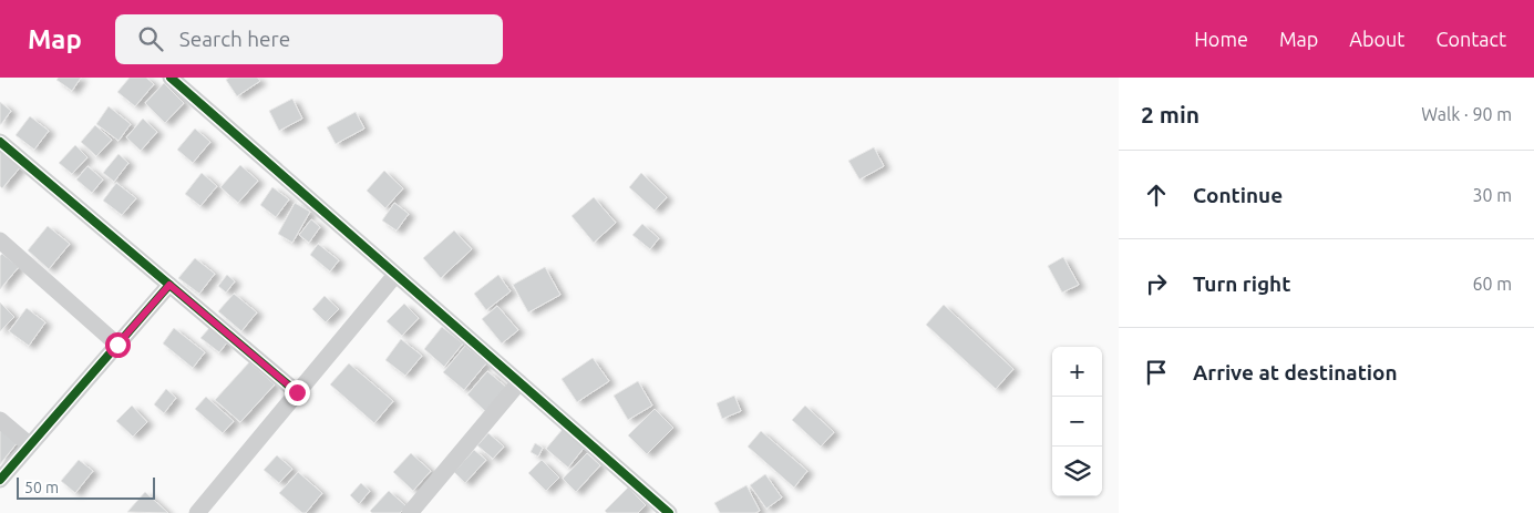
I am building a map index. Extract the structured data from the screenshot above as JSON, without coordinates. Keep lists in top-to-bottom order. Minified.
{"scale_bar":"50 m","page":{"header":"Map","search":"Search here","nav":["Home","Map","About","Contact"],"heading":["2 min","Walk · 90 m"],"list":[["Continue","30 m"],["Turn right","60 m"],"Arrive at destination"],"map_buttons":["+","−"],"scale":"50 m"}}
